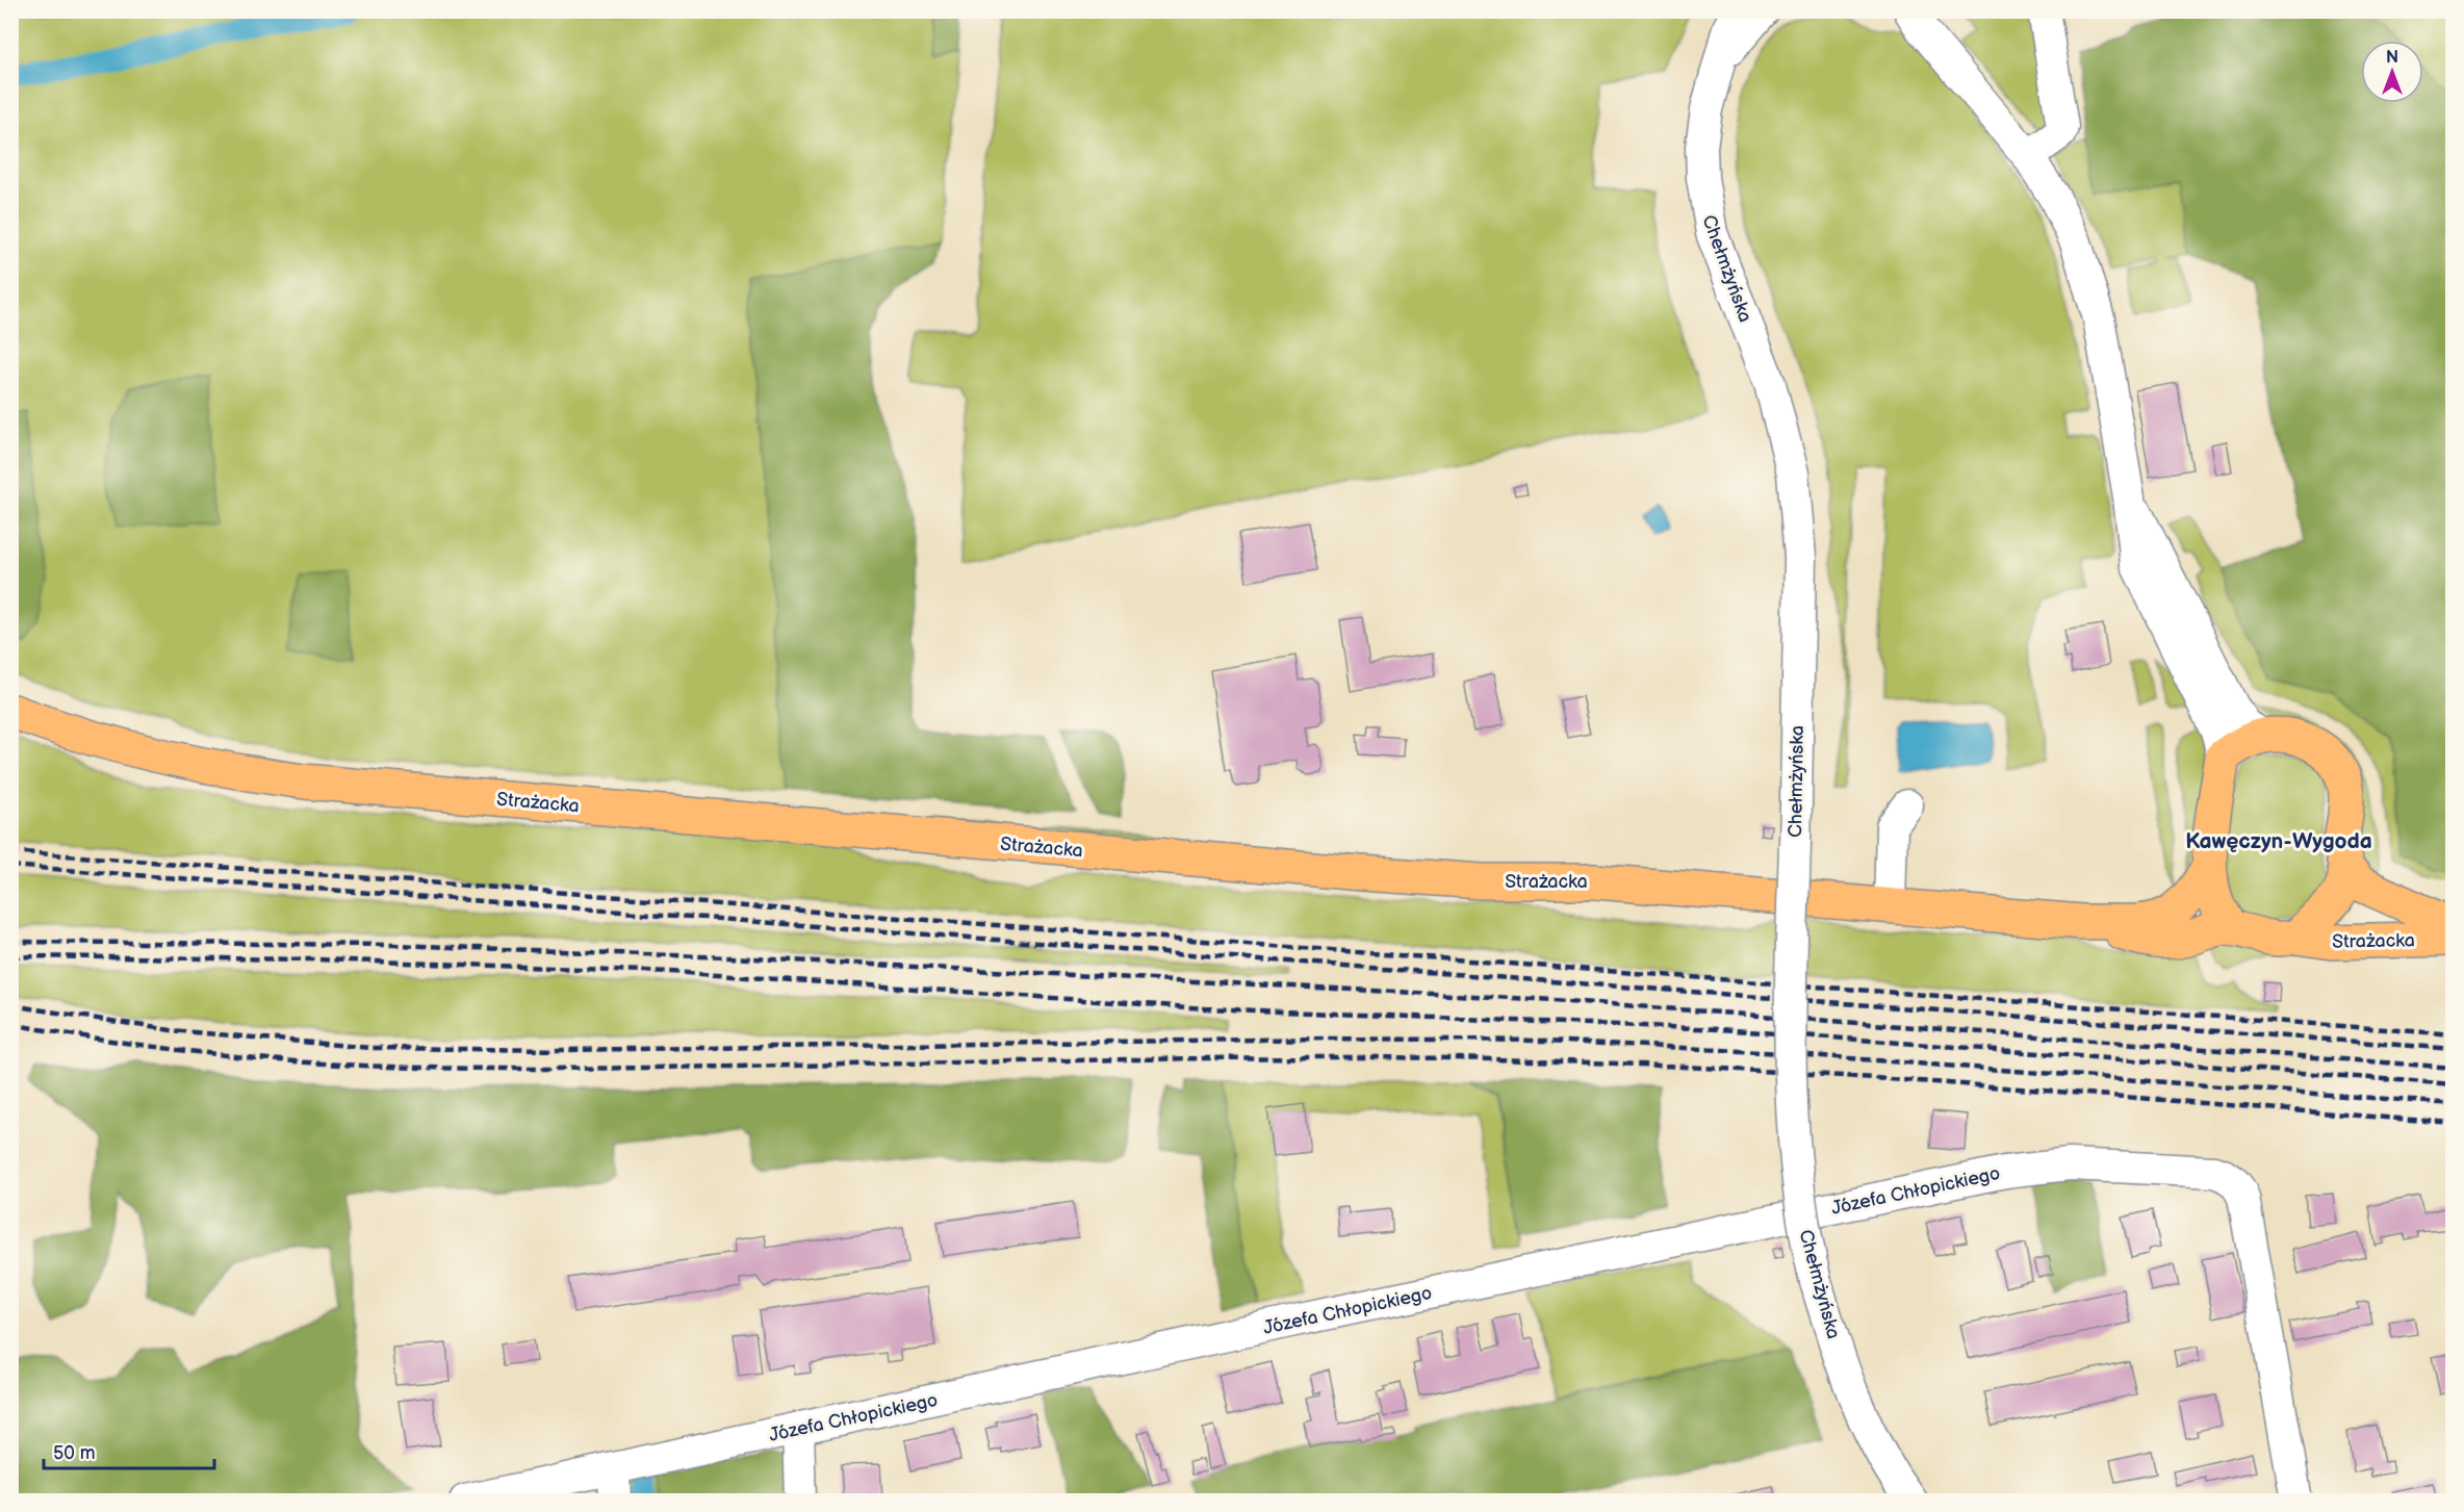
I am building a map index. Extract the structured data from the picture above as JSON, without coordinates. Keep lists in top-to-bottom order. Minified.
{"streets":{"main road":["Strażacka"],"street":["Chełmżyńska","Józefa Chłopickiego"]},"districts":["Kawęczyn-Wygoda"],"scale_bar":"50 m","north":"top"}
